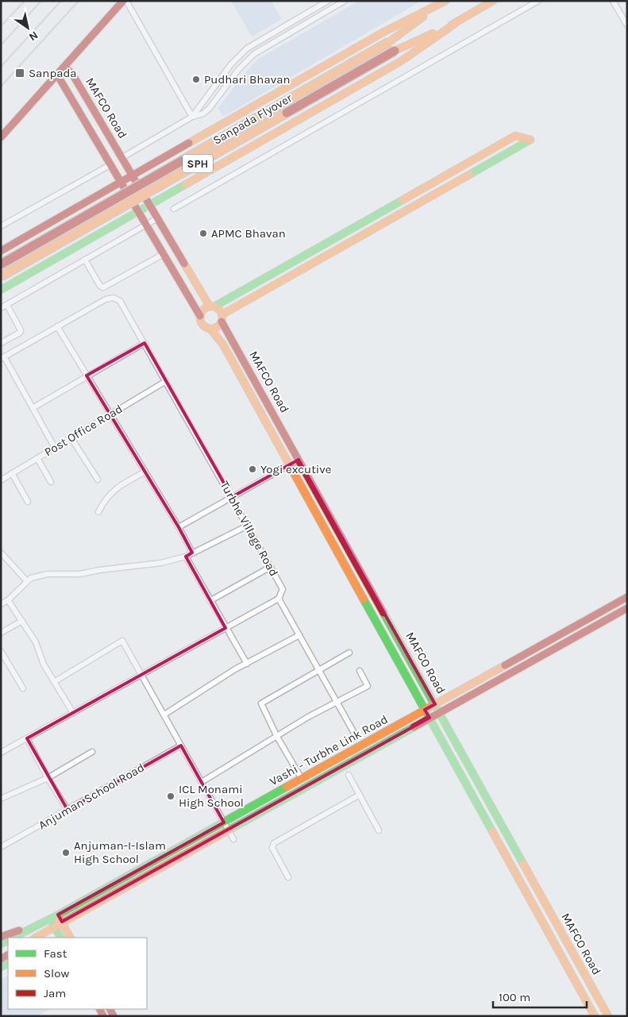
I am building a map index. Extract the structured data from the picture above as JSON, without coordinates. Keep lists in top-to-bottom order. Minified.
{"streets":{"main road":["MAFCO Road","Sanpada Flyover","SPH","Vashi - Turbhe Link Road"],"street":["Post Office Road","Turbhe Village Road","Anjuman School Road"]},"crossings":[["MAFCO Road","Vashi - Turbhe Link Road"],["Sanpada Flyover","SPH"],["Post Office Road","Turbhe Village Road"]],"places":{"transit":["Sanpada"],"other":["Pudhari Bhavan","APMC Bhavan","Yogi excutive","ICL Monami High School","Anjuman-I-Islam High School"]},"legend":["Fast","Slow","Jam"],"scale_bar":"100 m","north":"bottom right"}
